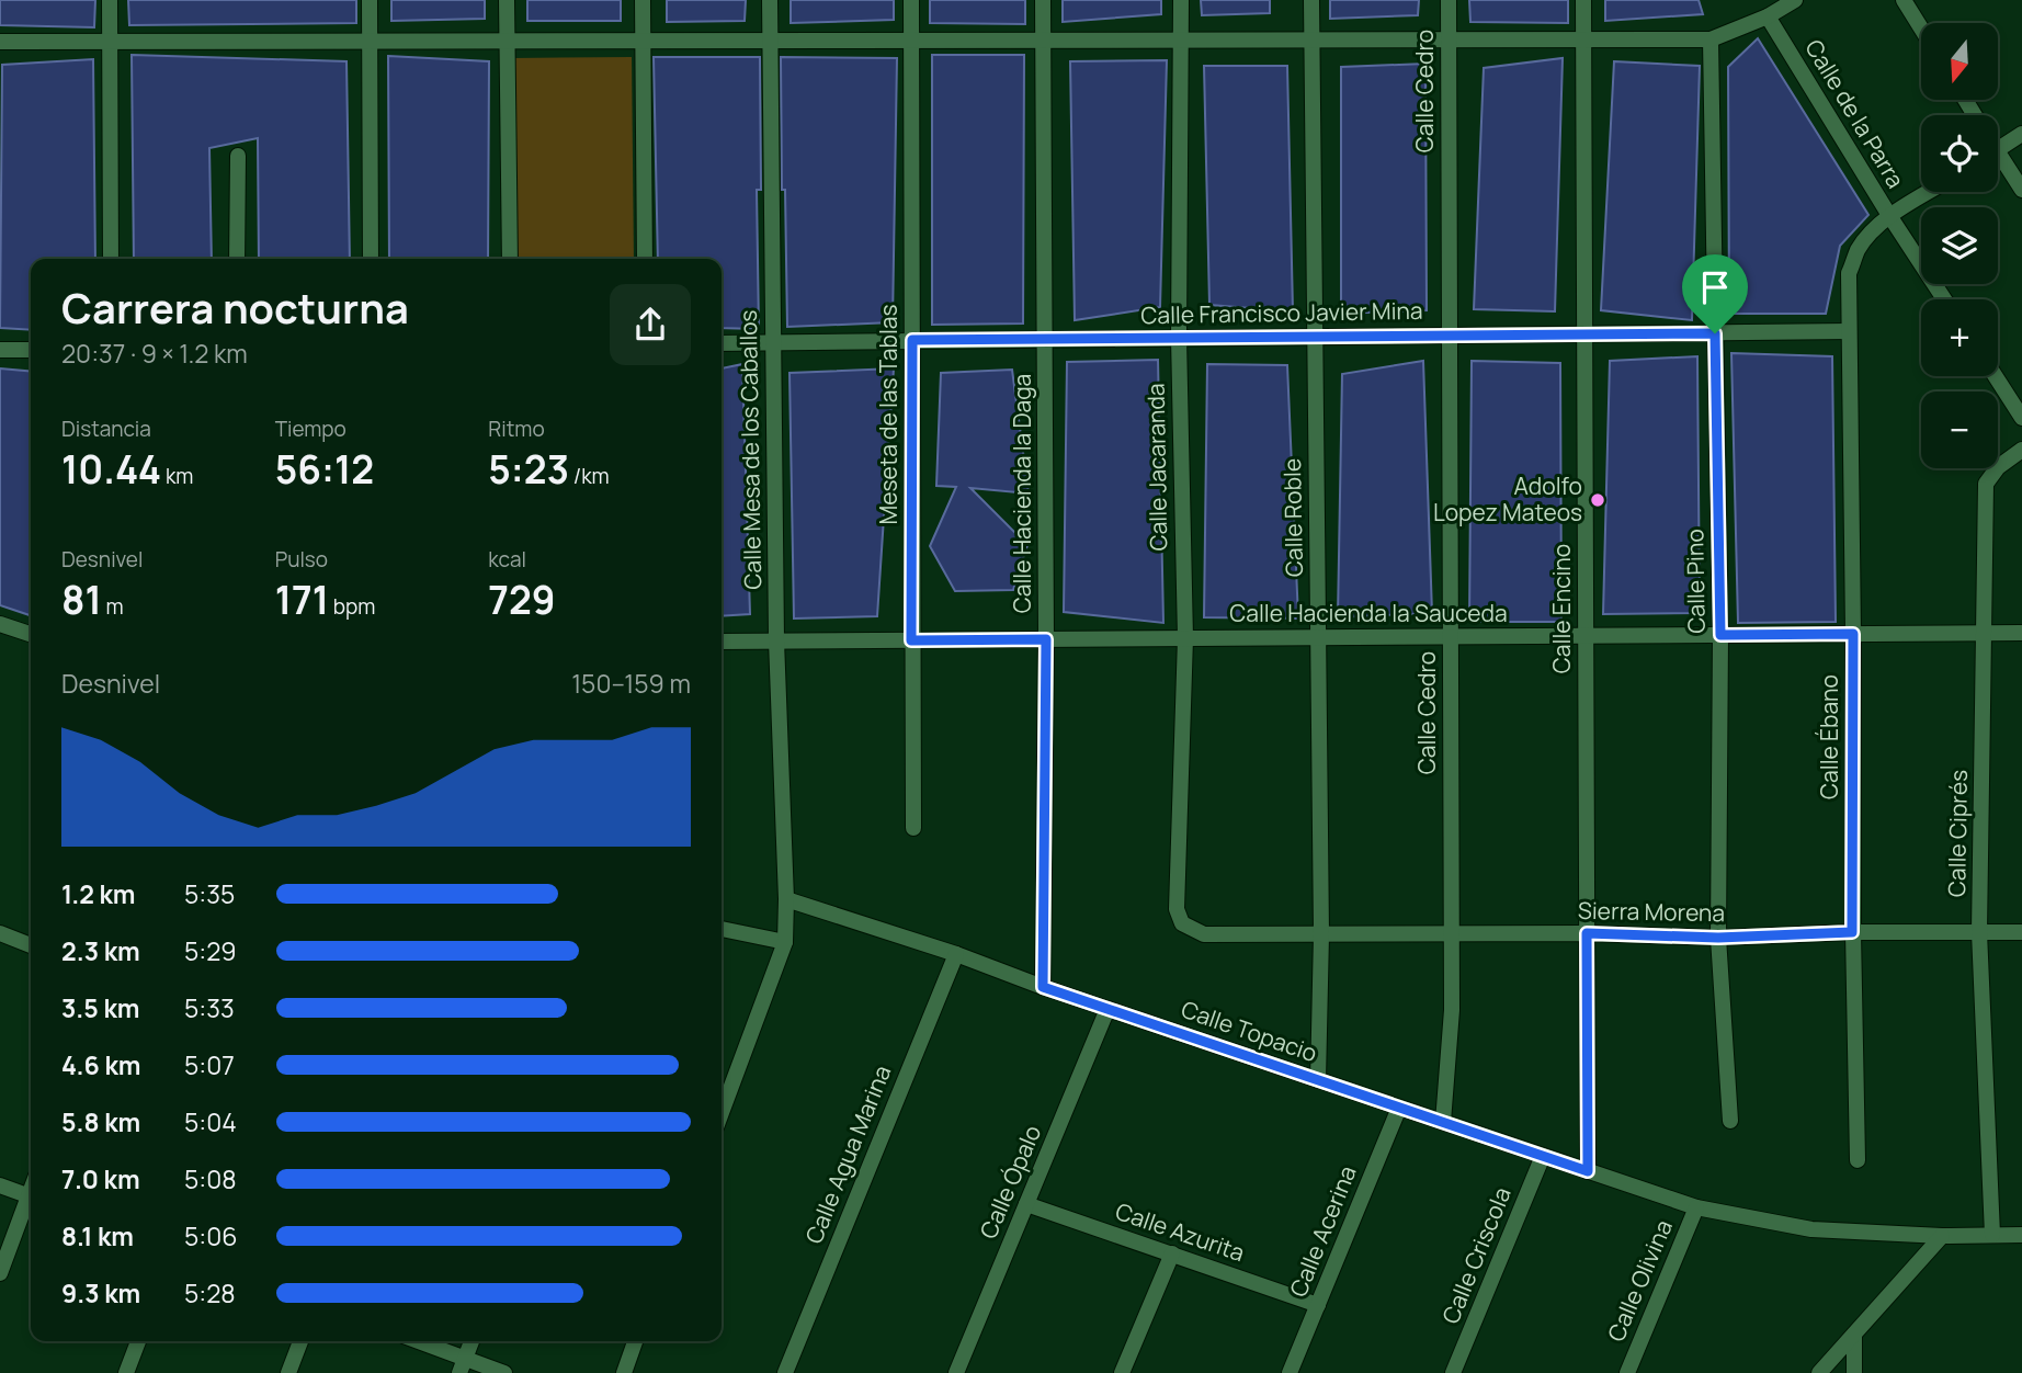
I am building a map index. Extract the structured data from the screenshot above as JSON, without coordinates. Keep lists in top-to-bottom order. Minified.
{"streets":{"street":["Calle Cedro","Calle de la Parra","Calle Francisco Javier Mina","Meseta de las Tablas","Calle Mesa de los Caballos","Calle Jacaranda","Calle Hacienda la Daga","Calle Roble","Calle Pino","Calle Encino","Calle Hacienda la Sauceda","Calle Ébano","Calle Ciprés","Sierra Morena","Calle Topacio","Calle Agua Marina","Calle Ópalo","Calle Acerina","Calle Azurita","Calle Criscola","Calle Olivina"]},"crossings":[["Calle Cedro","Calle Francisco Javier Mina"],["Calle Cedro","Calle Hacienda la Sauceda"],["Calle Cedro","Sierra Morena"],["Calle Cedro","Calle Topacio"],["Calle de la Parra","Calle Ébano"],["Calle Francisco Javier Mina","Meseta de las Tablas"],["Calle Francisco Javier Mina","Calle Mesa de los Caballos"],["Calle Francisco Javier Mina","Calle Jacaranda"],["Calle Francisco Javier Mina","Calle Hacienda la Daga"],["Calle Francisco Javier Mina","Calle Roble"],["Calle Francisco Javier Mina","Calle Pino"],["Calle Francisco Javier Mina","Calle Encino"],["Calle Francisco Javier Mina","Calle Ébano"],["Meseta de las Tablas","Calle Hacienda la Sauceda"],["Calle Mesa de los Caballos","Calle Hacienda la Sauceda"],["Calle Mesa de los Caballos","Calle Topacio"],["Calle Jacaranda","Calle Hacienda la Sauceda"],["Calle Jacaranda","Sierra Morena"],["Calle Hacienda la Daga","Calle Hacienda la Sauceda"],["Calle Hacienda la Daga","Calle Topacio"],["Calle Roble","Calle Hacienda la Sauceda"],["Calle Roble","Sierra Morena"],["Calle Roble","Calle Topacio"],["Calle Pino","Calle Hacienda la Sauceda"],["Calle Pino","Sierra Morena"],["Calle Encino","Calle Hacienda la Sauceda"],["Calle Encino","Sierra Morena"],["Calle Encino","Calle Topacio"],["Calle Hacienda la Sauceda","Calle Ébano"],["Calle Hacienda la Sauceda","Calle Ciprés"],["Calle Ébano","Sierra Morena"],["Calle Ciprés","Sierra Morena"],["Calle Ciprés","Calle Topacio"],["Calle Topacio","Calle Agua Marina"],["Calle Topacio","Calle Ópalo"],["Calle Topacio","Calle Acerina"],["Calle Topacio","Calle Criscola"],["Calle Topacio","Calle Olivina"],["Calle Ópalo","Calle Azurita"],["Calle Acerina","Calle Azurita"]],"places":["Adolfo Lopez Mateos"],"north":"bottom","page":{"map_buttons":["+","−"],"heading":["Carrera nocturna","20:37 · 9 × 1.2 km"],"stats":[["Distancia","10.44 km"],["Tiempo","56:12"],["Ritmo","5:23 /km"],["Desnivel","81 m"],["Pulso","171 bpm"],["kcal","729"]],"chart":["Desnivel","150–159 m"],"list":[{"name":"1.2 km","note":"5:35"},{"name":"2.3 km","note":"5:29"},{"name":"3.5 km","note":"5:33"},{"name":"4.6 km","note":"5:07"},{"name":"5.8 km","note":"5:04"},{"name":"7.0 km","note":"5:08"},{"name":"8.1 km","note":"5:06"},{"name":"9.3 km","note":"5:28"}]}}
